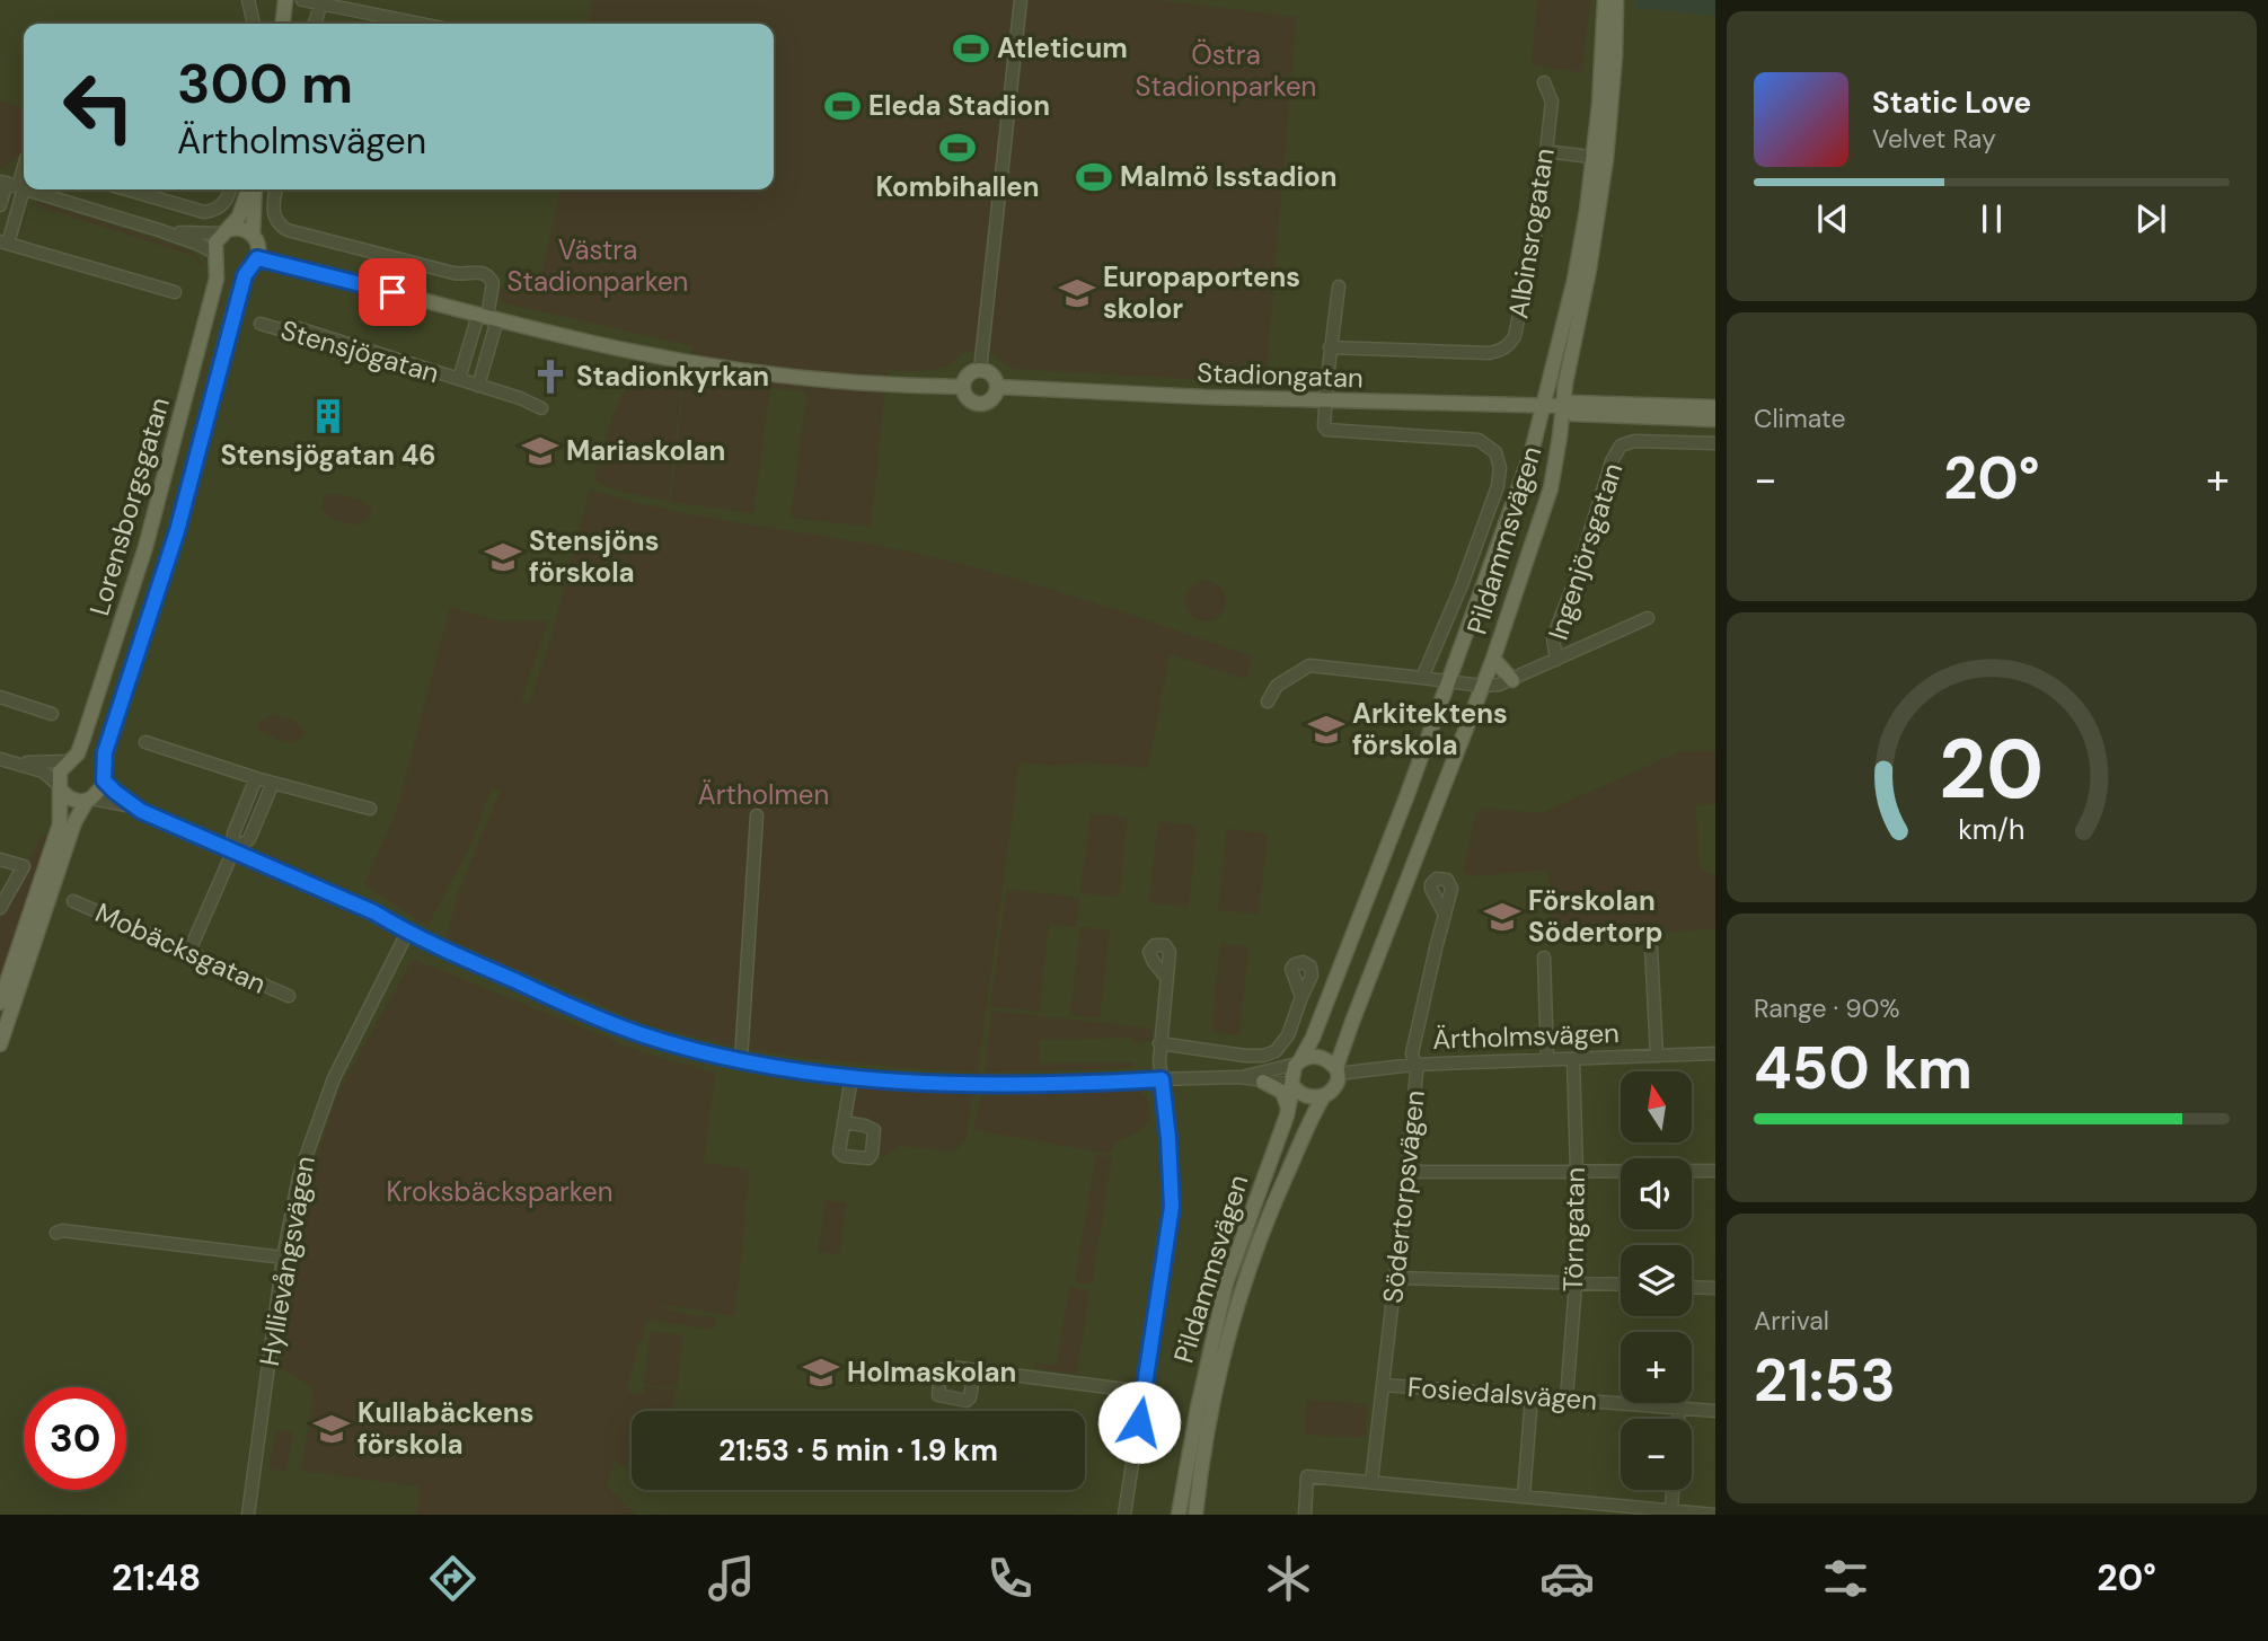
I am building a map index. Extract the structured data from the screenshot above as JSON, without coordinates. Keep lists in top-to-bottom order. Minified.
{"streets":{"main road":["Stadiongatan","Lorensborgsgatan","Pildammsvägen","Ärtholmsvägen"],"street":["Albinsrogatan","Stensjögatan","Ingenjörsgatan","Mobäcksgatan","Södertorpsvägen","Törngatan","Hyllievångsvägen","Fosiedalsvägen"]},"crossings":[["Stensjögatan","Stadiongatan"],["Stadiongatan","Lorensborgsgatan"],["Stadiongatan","Pildammsvägen"],["Lorensborgsgatan","Ärtholmsvägen"],["Pildammsvägen","Ärtholmsvägen"],["Ärtholmsvägen","Södertorpsvägen"],["Ärtholmsvägen","Törngatan"],["Ärtholmsvägen","Hyllievångsvägen"],["Södertorpsvägen","Fosiedalsvägen"],["Törngatan","Fosiedalsvägen"]],"parks":["Östra Stadionparken","Västra Stadionparken","Ärtholmen","Kroksbäcksparken"],"places":{"sports":["Atleticum","Eleda Stadion","Kombihallen","Malmö Isstadion"],"school or university":["Europaportens skolor","Mariaskolan","Stensjöns förskola","Arkitektens förskola","Förskolan Södertorp","Holmaskolan","Kullabäckens förskola"],"church":["Stadionkyrkan"],"building":["Stensjögatan 46"]},"north":"top","page":{"turn":["300 m","Ärtholmsvägen"],"song":["Static Love","Velvet Ray"],"tile":["Climate",["Range · 90%","450 km"],["Arrival","21:53"]],"heat":["−","20°","+"],"map_buttons":["+","−"],"limit":"30","trip":"21:53 · 5 min · 1.9 km","tabs":["21:48","20°"],"gauge":["20","km/h"]}}
